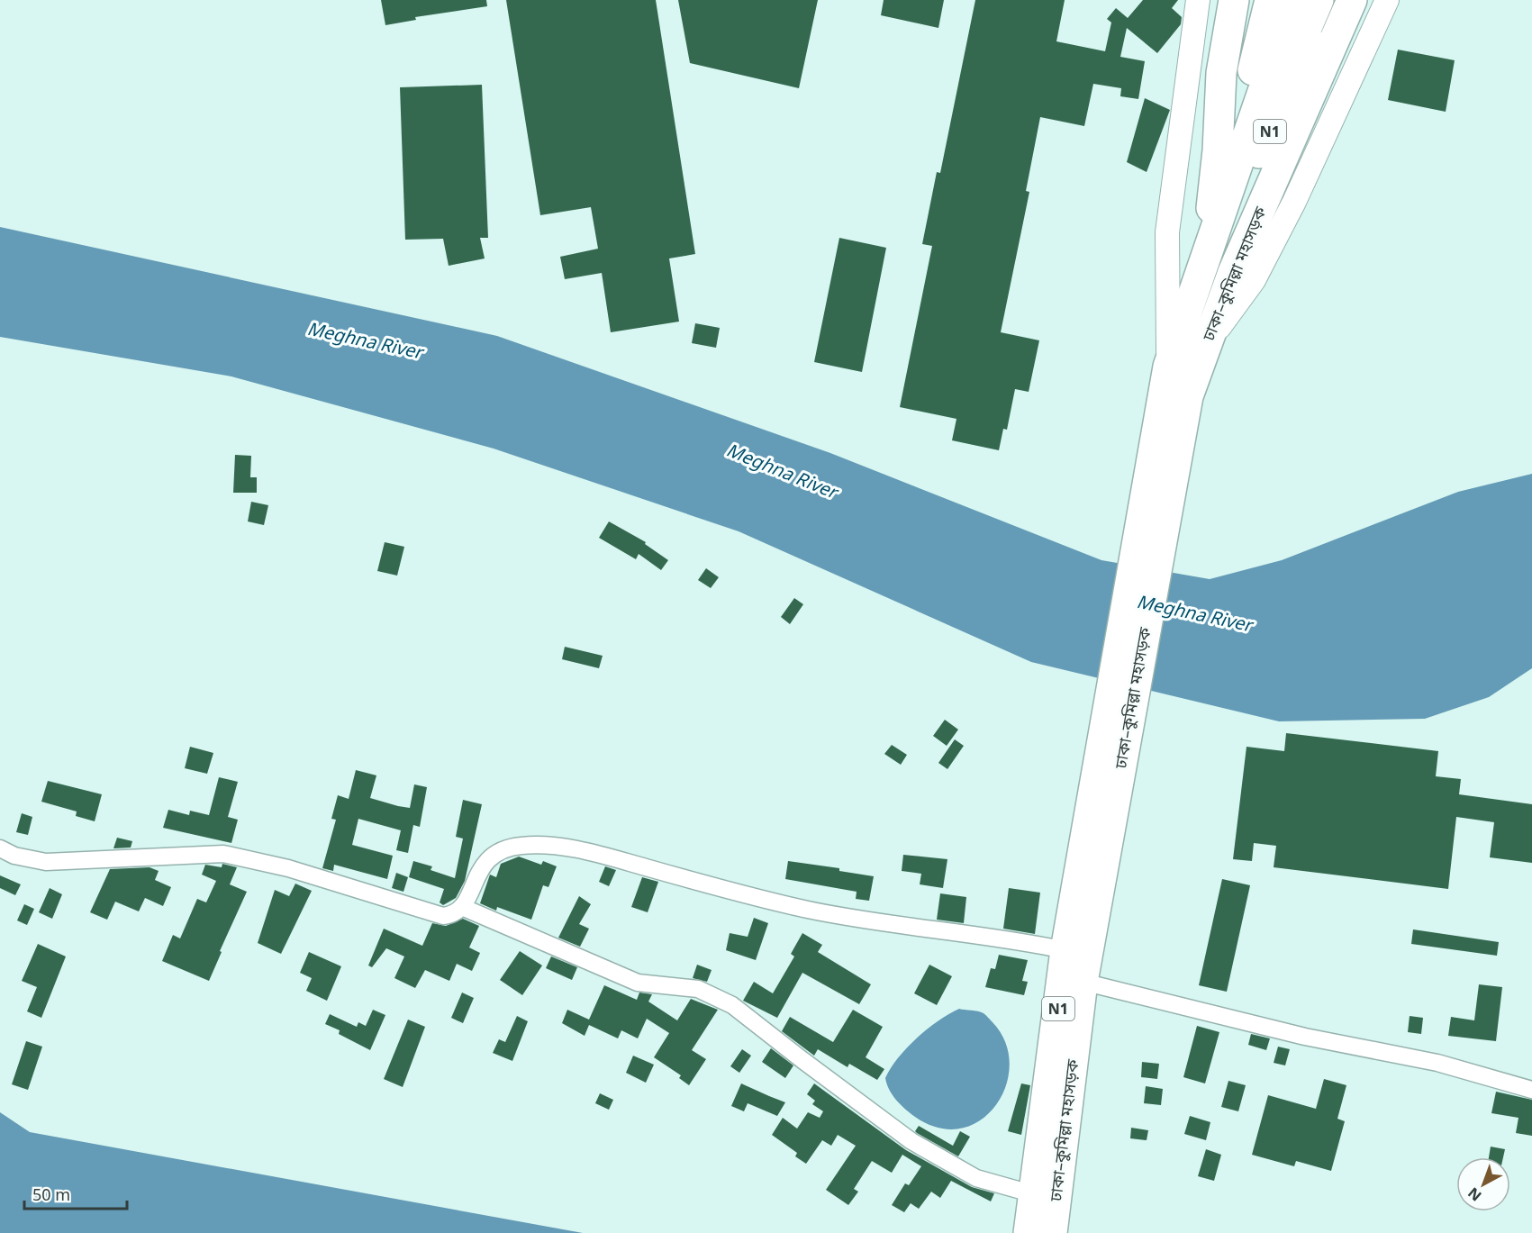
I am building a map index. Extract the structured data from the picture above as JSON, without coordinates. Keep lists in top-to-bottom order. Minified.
{"streets":{"highway":["N1","ঢাকা–কুমিল্লা মহাসড়ক"]},"water":["Meghna River"],"scale_bar":"50 m","north":"bottom left"}
